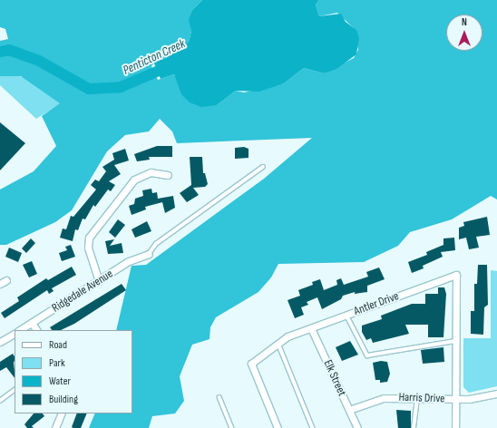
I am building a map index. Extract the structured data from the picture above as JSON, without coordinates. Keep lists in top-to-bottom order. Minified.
{"streets":{"street":["Ridgedale Avenue","Antler Drive","Elk Street","Harris Drive"]},"crossings":[["Antler Drive","Elk Street"],["Antler Drive","Harris Drive"],["Elk Street","Harris Drive"]],"water":["Penticton Creek"],"legend":["Road","Park","Water","Building"],"north":"top"}
